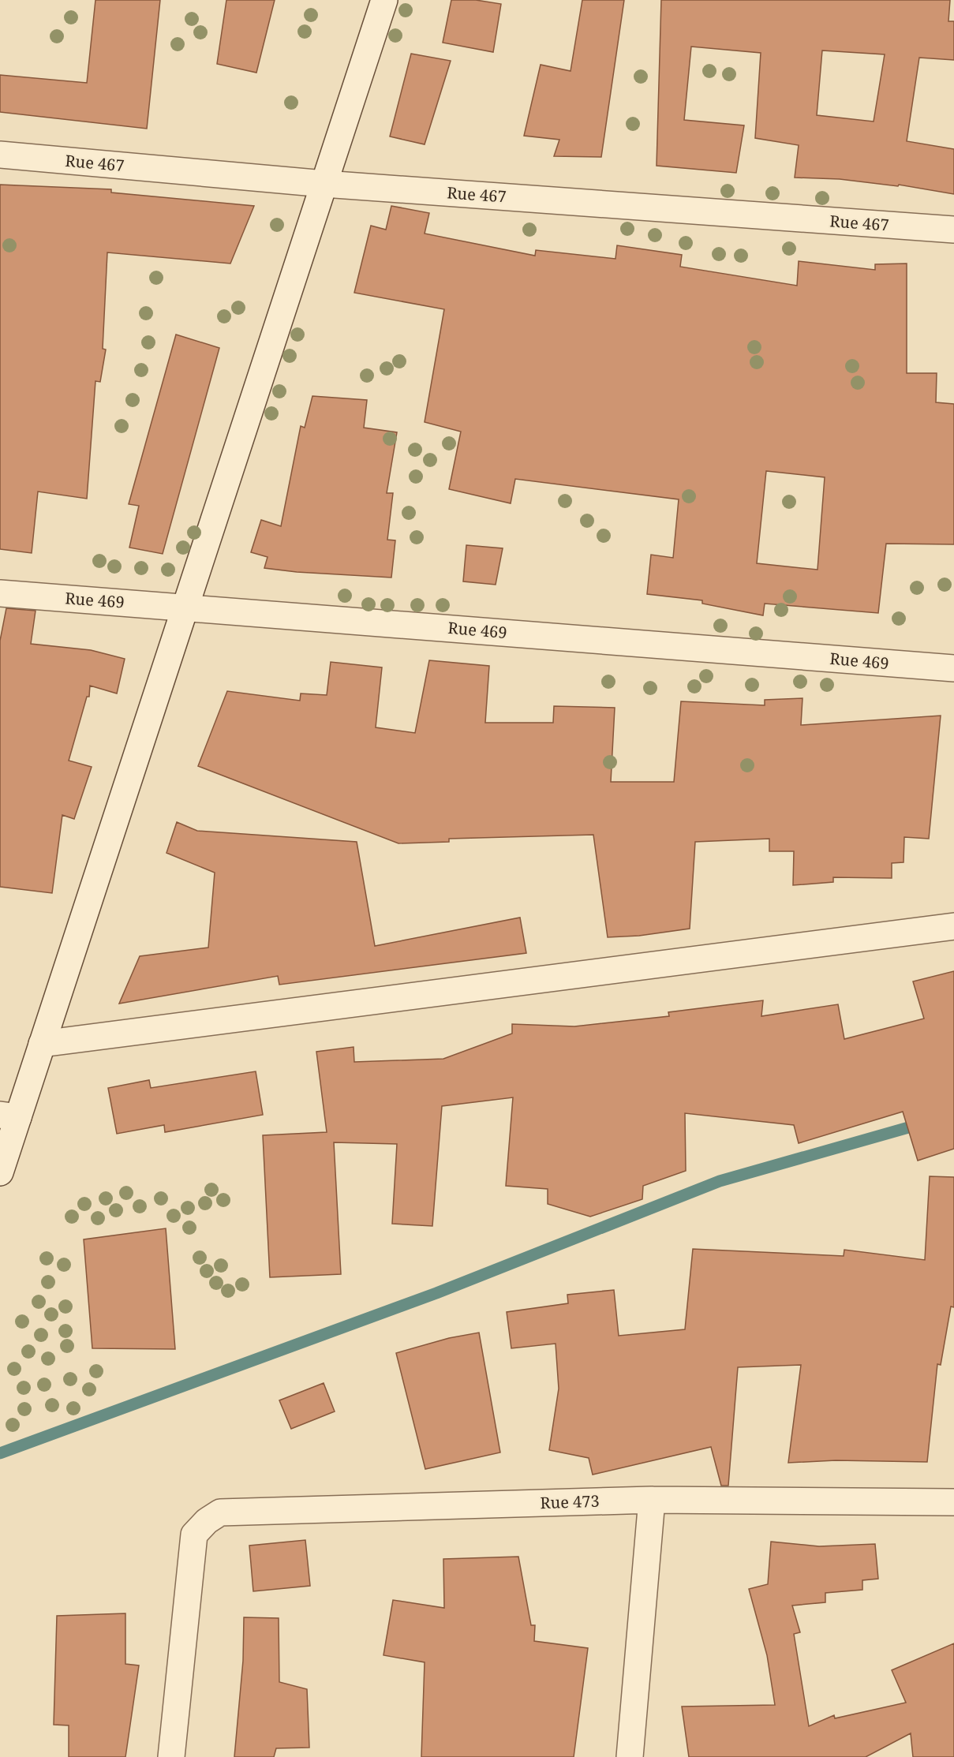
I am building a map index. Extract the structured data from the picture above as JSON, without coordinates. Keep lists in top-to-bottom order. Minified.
{"streets":{"street":["Rue 467","Rue 469","Rue 473"]}}
